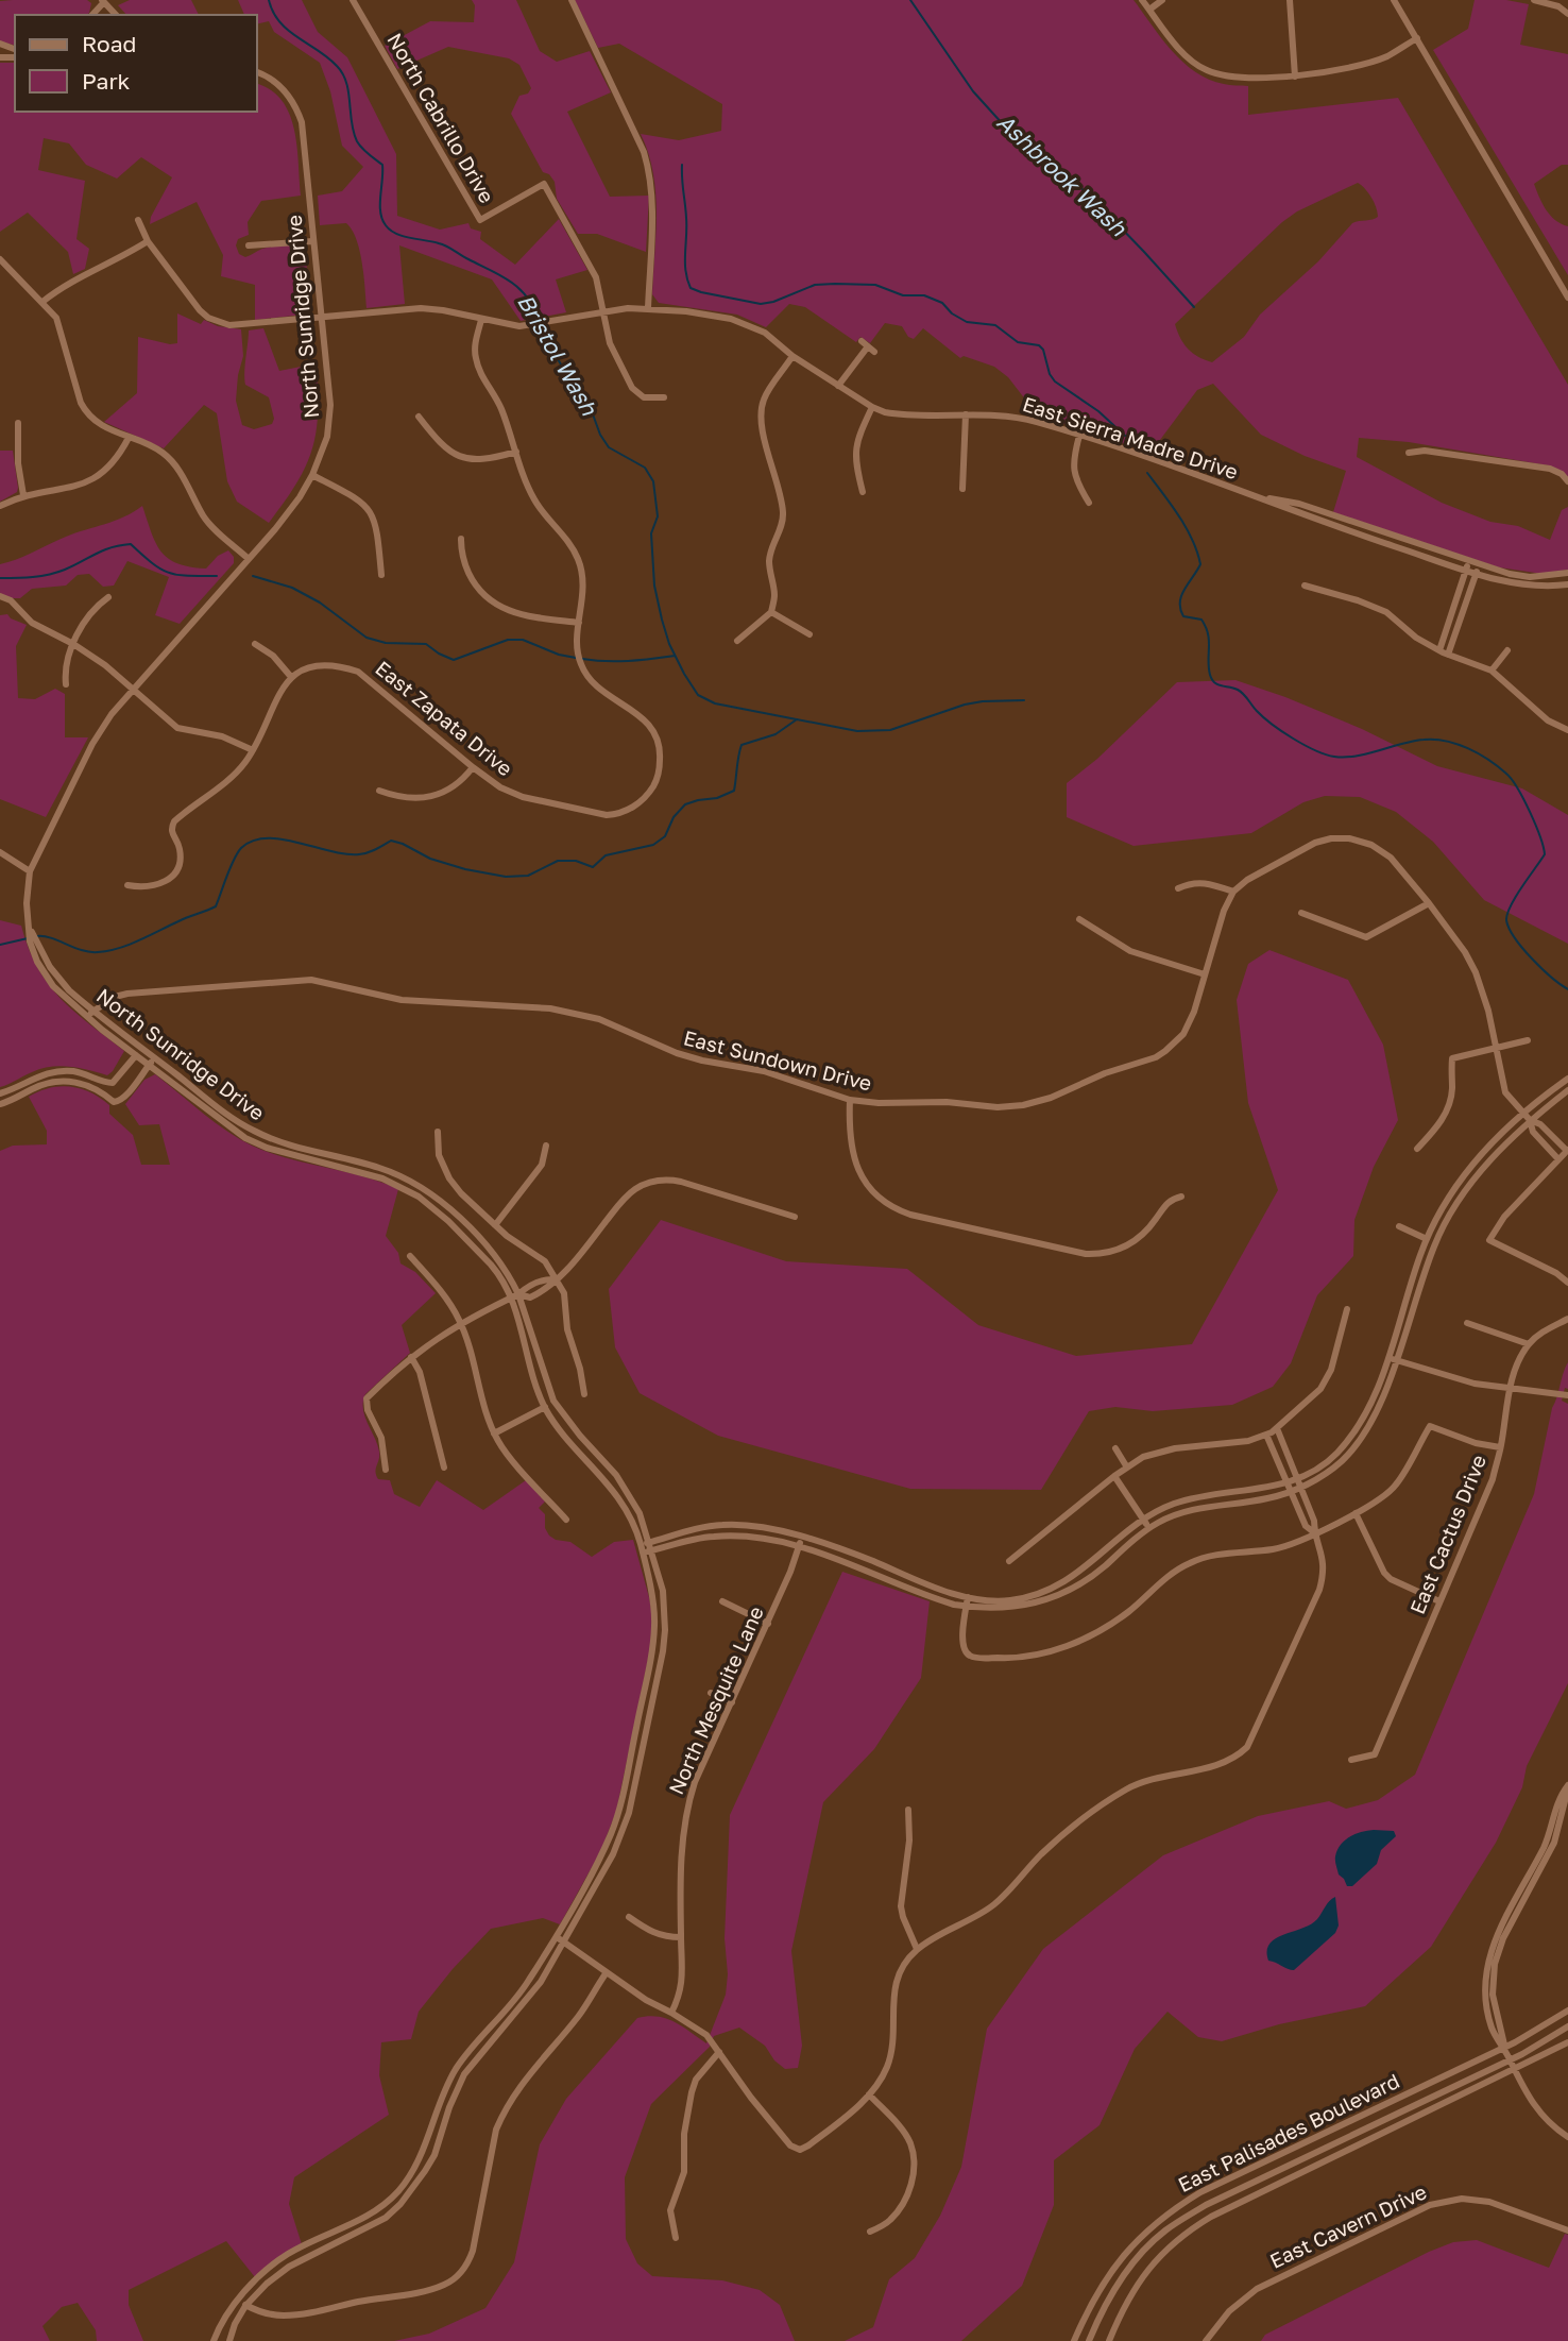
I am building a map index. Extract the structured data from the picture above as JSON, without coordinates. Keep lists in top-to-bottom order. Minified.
{"streets":{"street":["North Cabrillo Drive","North Sunridge Drive","East Sierra Madre Drive","East Zapata Drive","East Sundown Drive","East Cactus Drive","North Mesquite Lane","East Palisades Boulevard","East Cavern Drive"]},"crossings":[["North Cabrillo Drive","East Sierra Madre Drive"],["North Sunridge Drive","East Sierra Madre Drive"],["North Sunridge Drive","East Sundown Drive"]],"water":["Ashbrook Wash","Bristol Wash"],"legend":["Road","Park"]}
